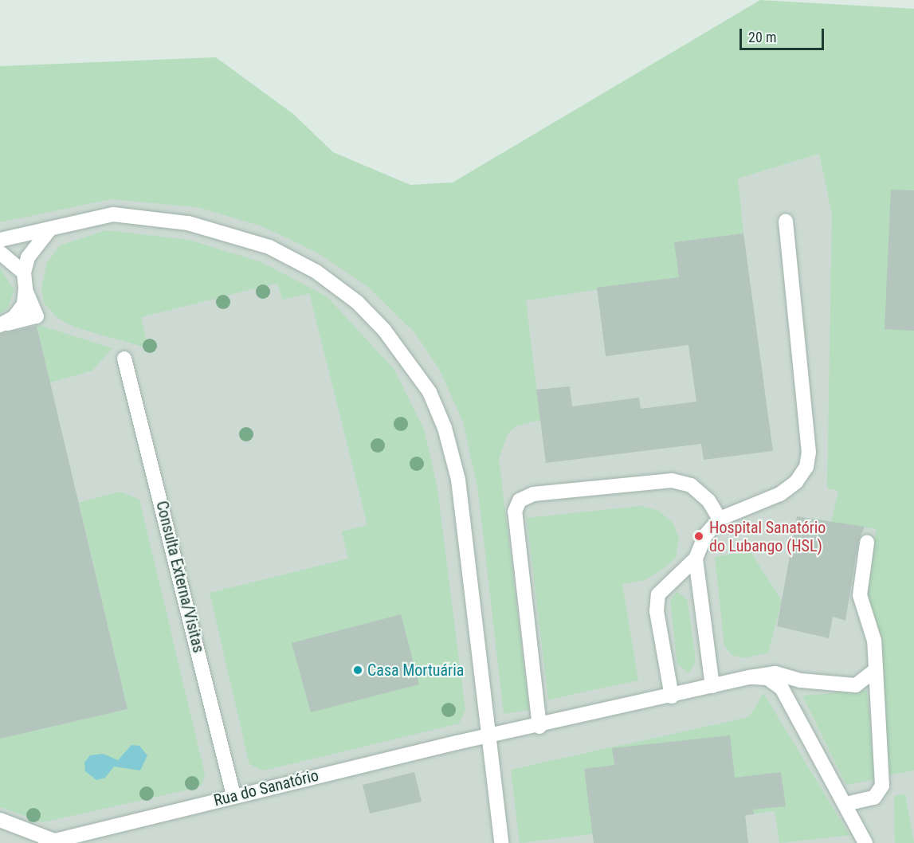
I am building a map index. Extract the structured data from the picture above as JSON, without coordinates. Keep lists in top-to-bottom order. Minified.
{"streets":{"lane":["Consulta Externa/Visitas","Rua do Sanatório"]},"crossings":[["Consulta Externa/Visitas","Rua do Sanatório"]],"places":["Hospital Sanatório do Lubango (HSL)","Casa Mortuária"],"scale_bar":"20 m"}
